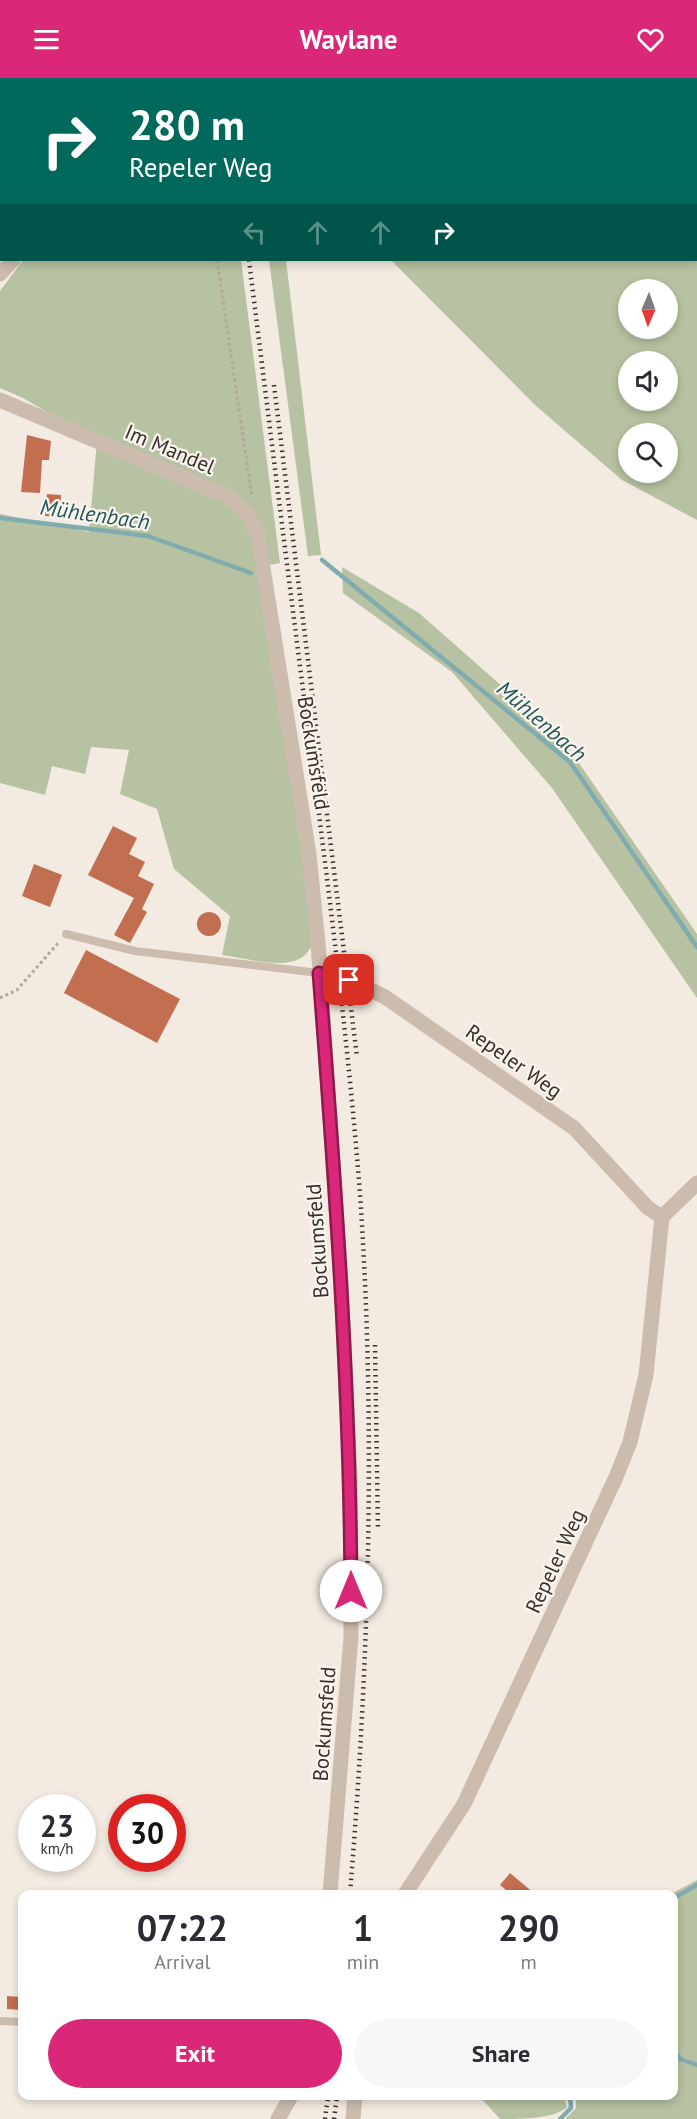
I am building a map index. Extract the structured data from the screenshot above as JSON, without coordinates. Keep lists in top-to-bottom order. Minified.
{"streets":{"street":["Im Mandel","Bockumsfeld","Repeler Weg"]},"crossings":[["Im Mandel","Bockumsfeld"],["Bockumsfeld","Repeler Weg"]],"water":["Mühlenbach"],"north":"bottom","page":{"header":"Waylane","turn":["280 m","Repeler Weg"],"speed":"23 km/h","limit":"30","eta":["07:22","Arrival","1","min","290","m"],"buttons":["Exit","Share"]}}
